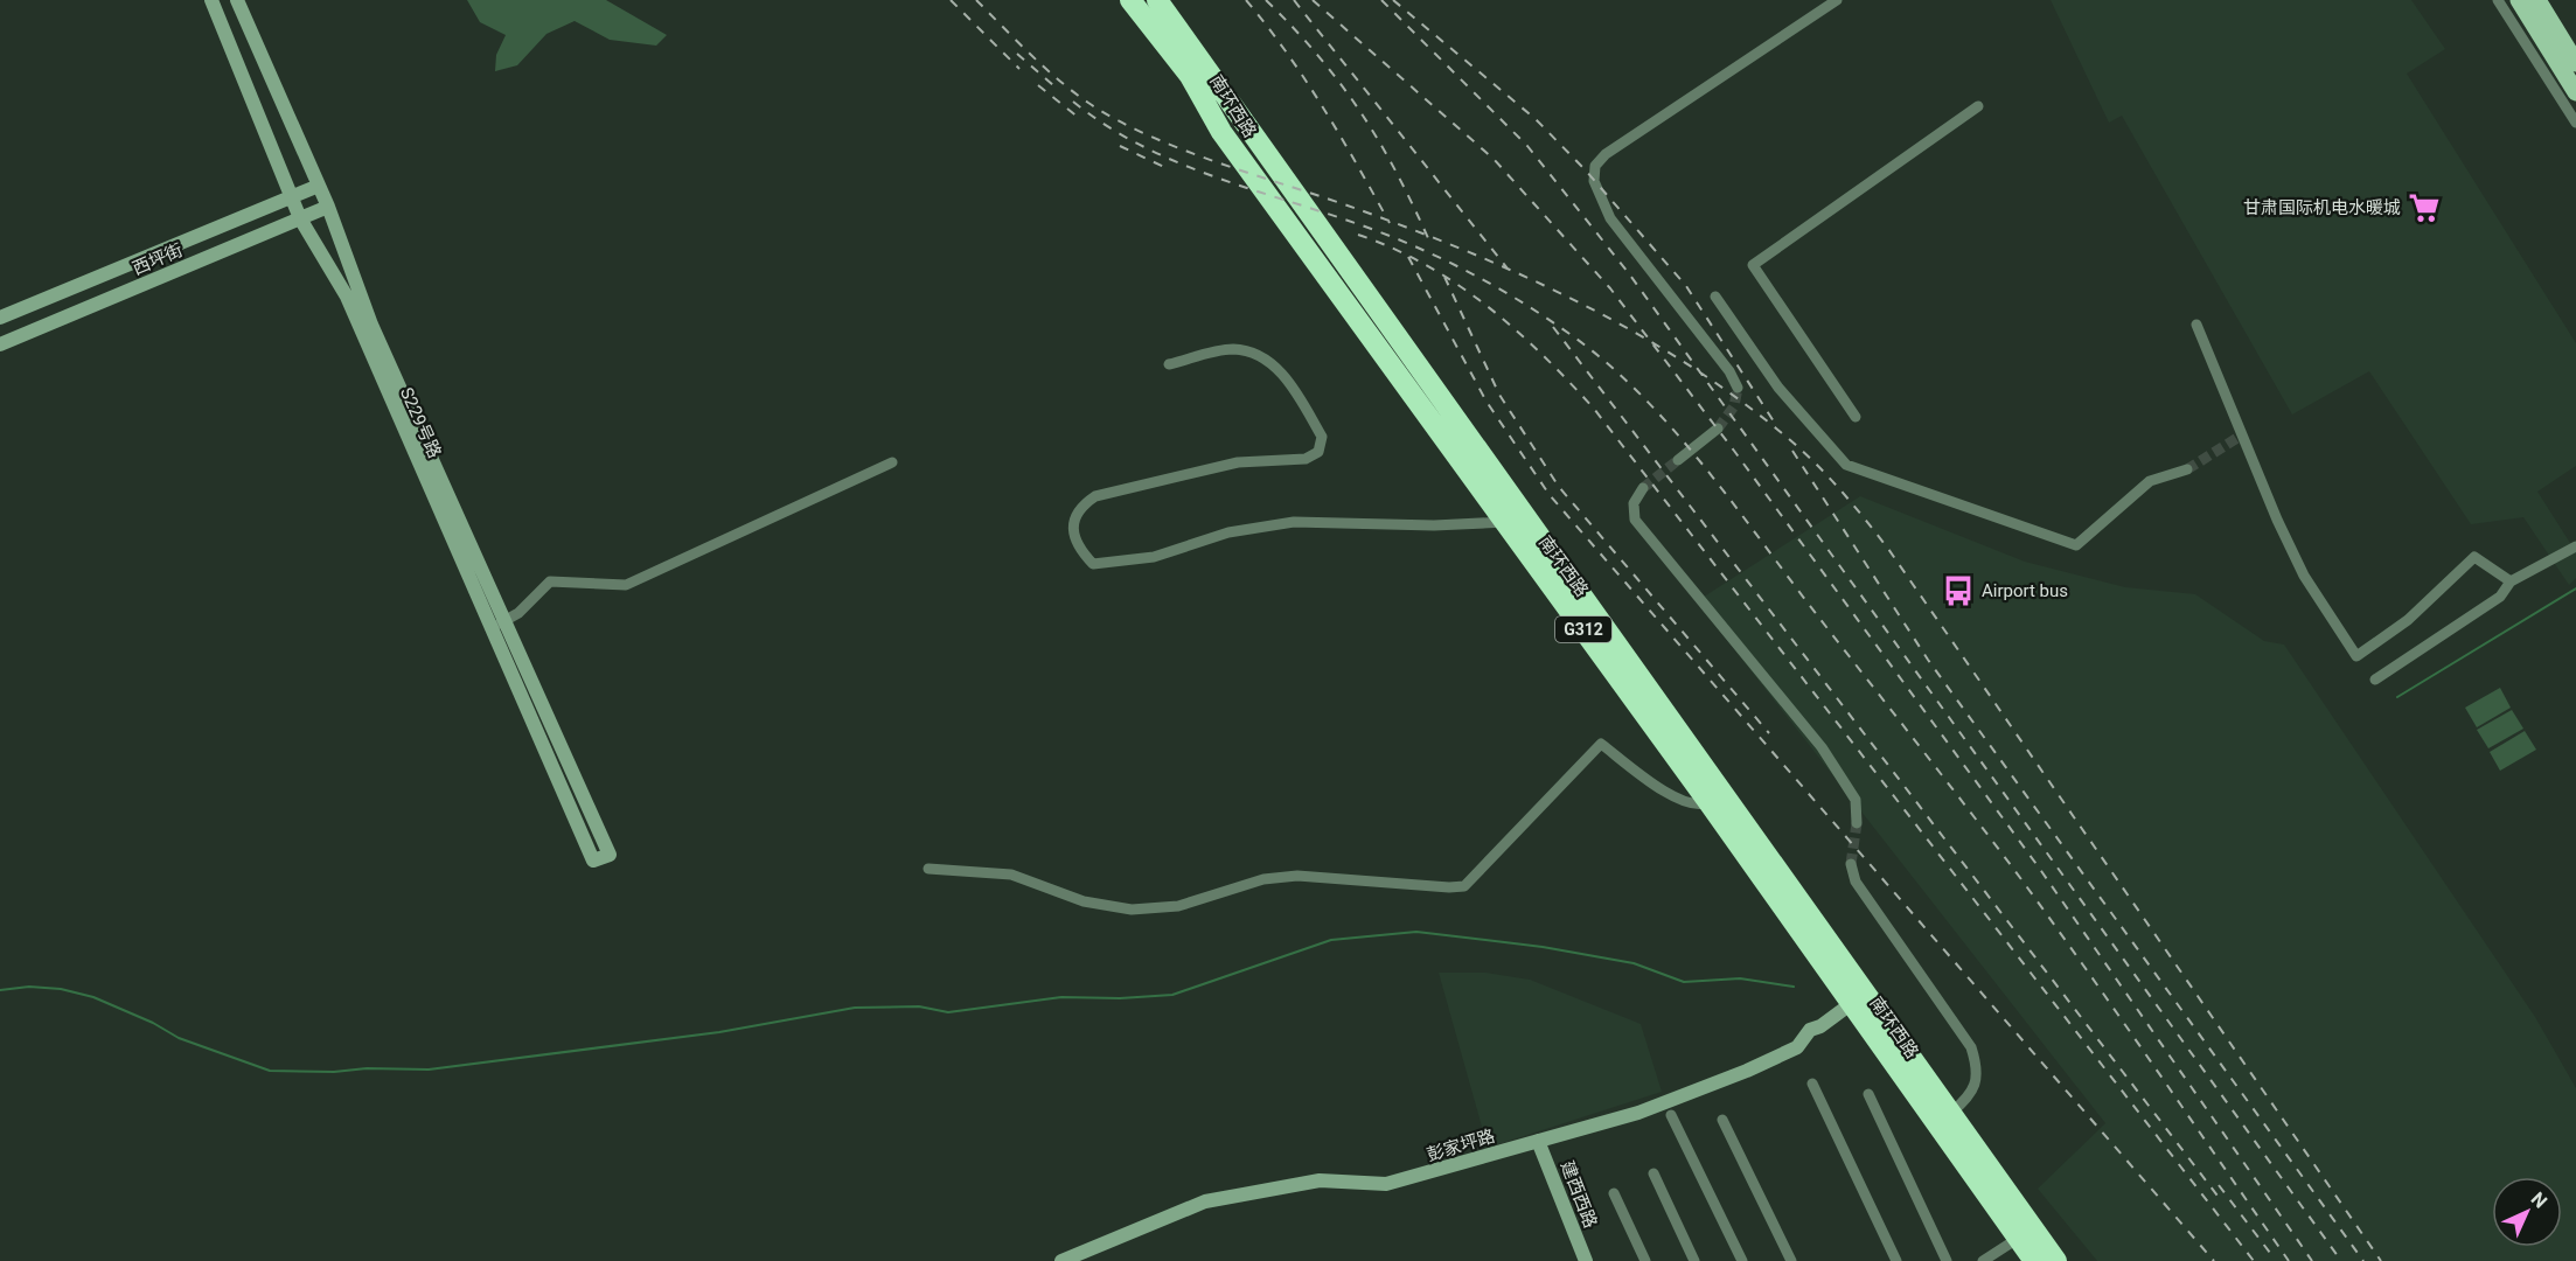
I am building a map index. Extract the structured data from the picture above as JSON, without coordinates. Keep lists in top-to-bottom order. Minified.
{"streets":{"highway":["南环西路","G312"],"street":["西坪街","S229号路","彭家坪路","建西西路"]},"crossings":[["南环西路","彭家坪路"],["西坪街","S229号路"],["彭家坪路","建西西路"]],"places":{"supermarket":["甘肃国际机电水暖城"],"bus stop":["Airport bus"]},"north":"top right"}
